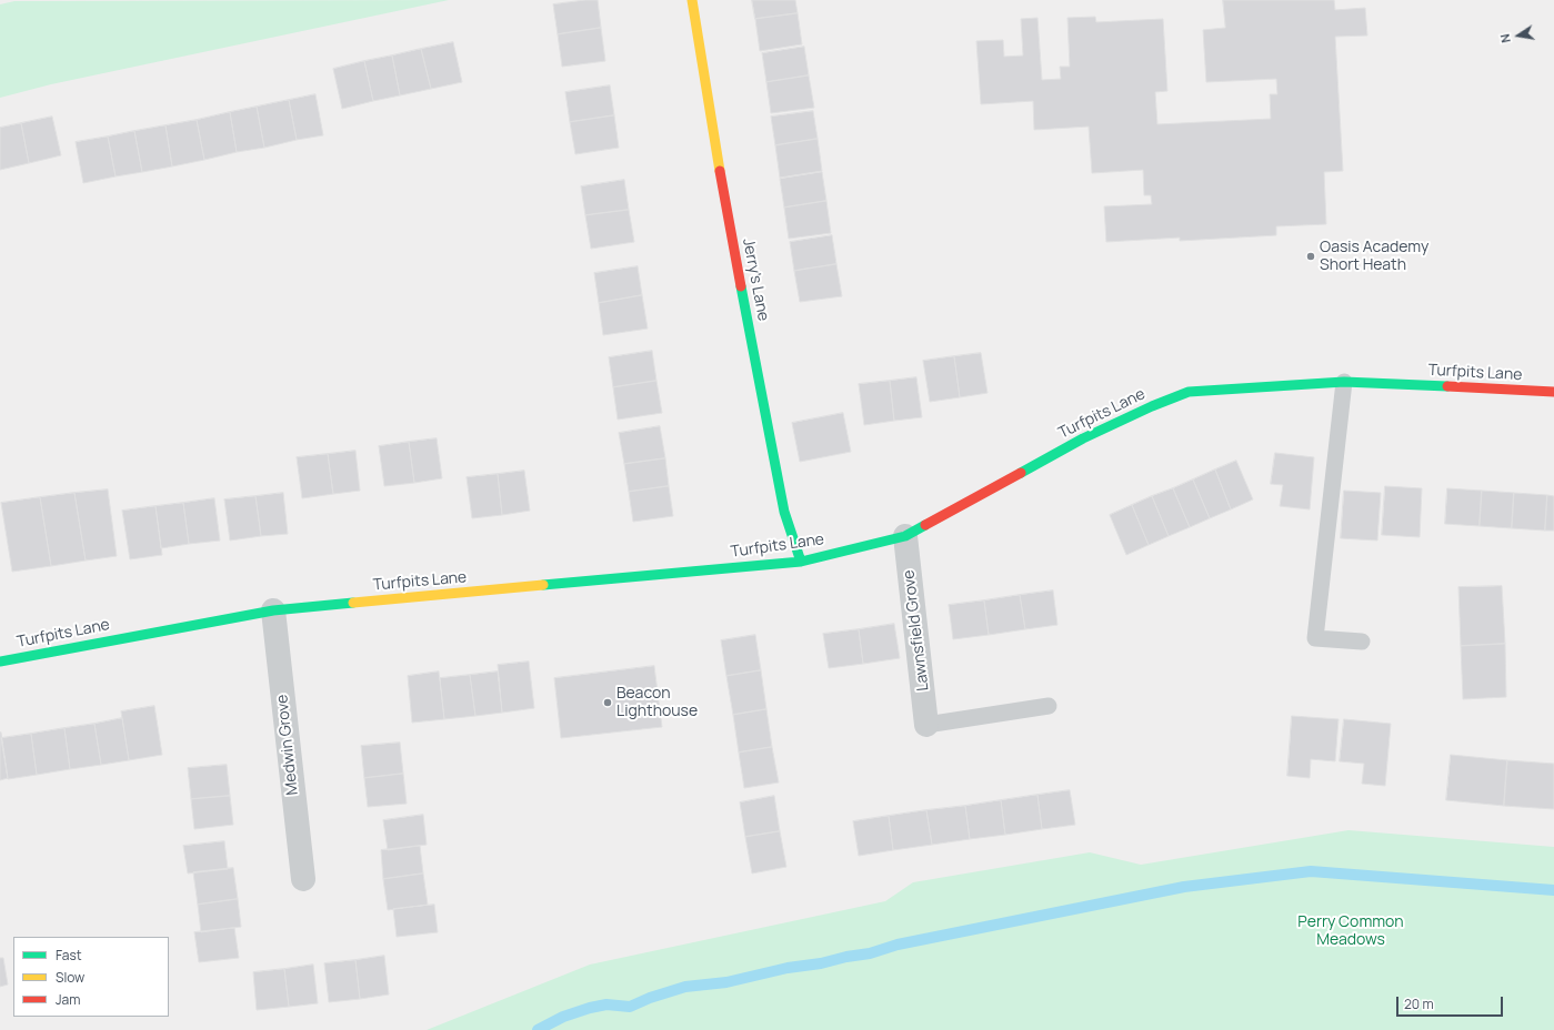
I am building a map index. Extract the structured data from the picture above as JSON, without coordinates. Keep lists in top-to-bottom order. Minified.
{"streets":{"street":["Jerry's Lane","Turfpits Lane","Lawnsfield Grove","Medwin Grove"]},"crossings":[["Jerry's Lane","Turfpits Lane"],["Turfpits Lane","Lawnsfield Grove"],["Turfpits Lane","Medwin Grove"]],"parks":["Perry Common Meadows"],"places":["Oasis Academy Short Heath","Beacon Lighthouse"],"legend":["Fast","Slow","Jam"],"scale_bar":"20 m","north":"left"}
